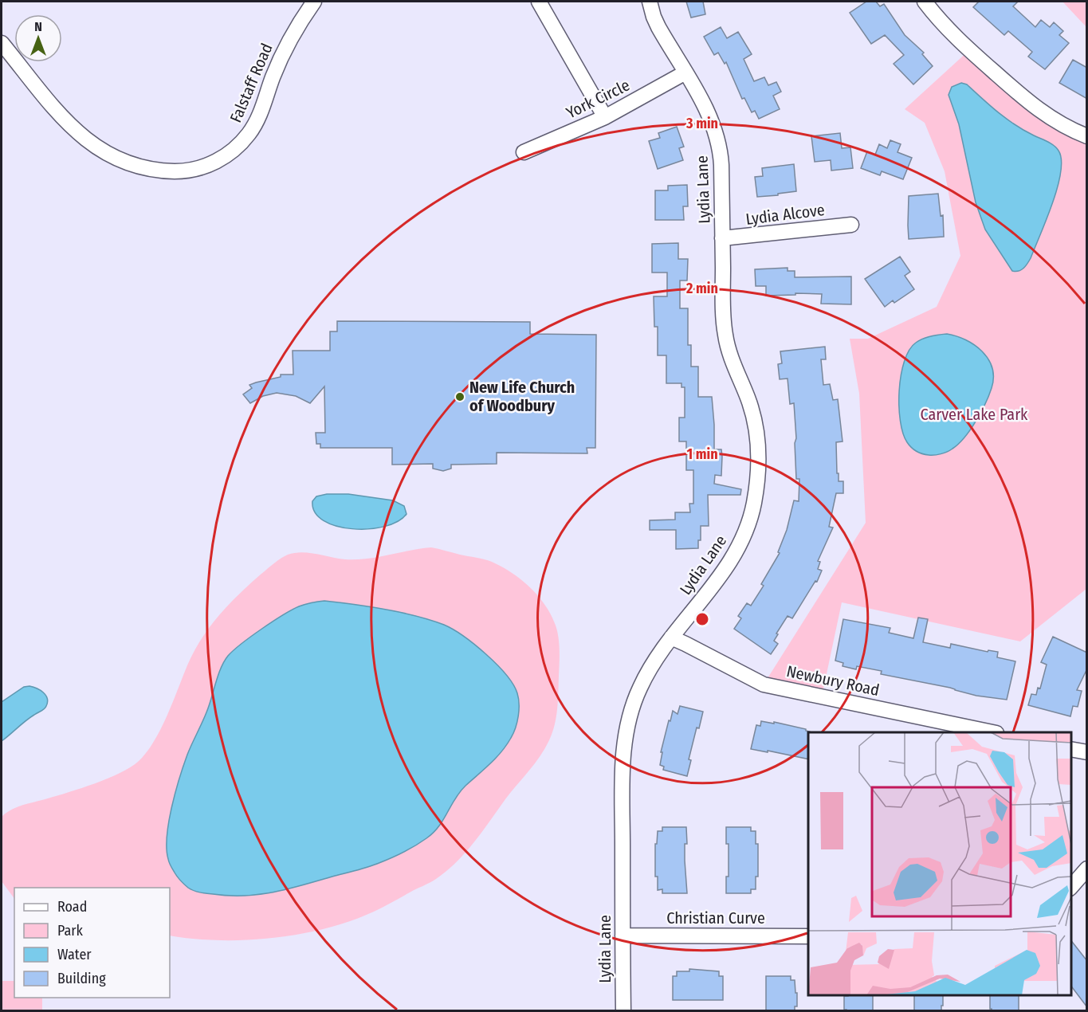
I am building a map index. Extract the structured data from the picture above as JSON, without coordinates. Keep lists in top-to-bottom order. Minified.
{"streets":{"street":["Falstaff Road","York Circle","Lydia Lane","Lydia Alcove","Newbury Road","Christian Curve"]},"crossings":[["York Circle","Lydia Lane"],["Lydia Lane","Lydia Alcove"],["Lydia Lane","Newbury Road"],["Lydia Lane","Christian Curve"]],"parks":["Carver Lake Park"],"places":["New Life Church of Woodbury"],"legend":["Road","Park","Water","Building"],"north":"top","rings":["3 min","2 min","1 min"]}
